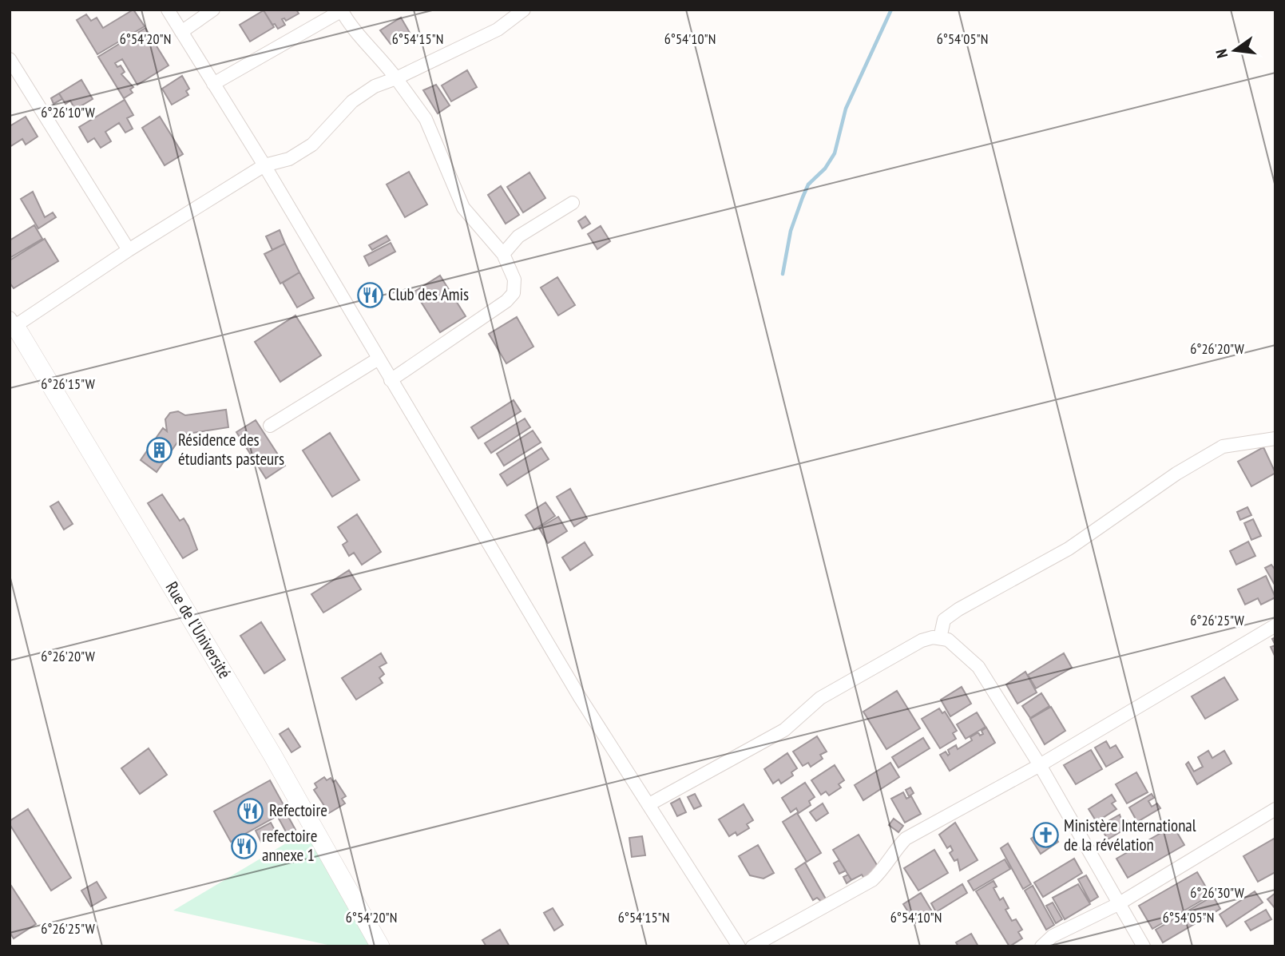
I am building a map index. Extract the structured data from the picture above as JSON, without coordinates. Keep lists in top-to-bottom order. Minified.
{"streets":{"street":["Rue de l'Université"]},"places":{"restaurant":["Club des Amis","Refectoire","refectoire annexe 1"],"building":["Résidence des étudiants pasteurs"],"church":["Ministère International de la révélation"]},"north":"left","coordinates":["6°54'20\"N","6°54'15\"N","6°54'10\"N","6°54'05\"N","6°26'10\"W","6°26'20\"W","6°26'15\"W","6°26'25\"W","6°26'30\"W"]}
